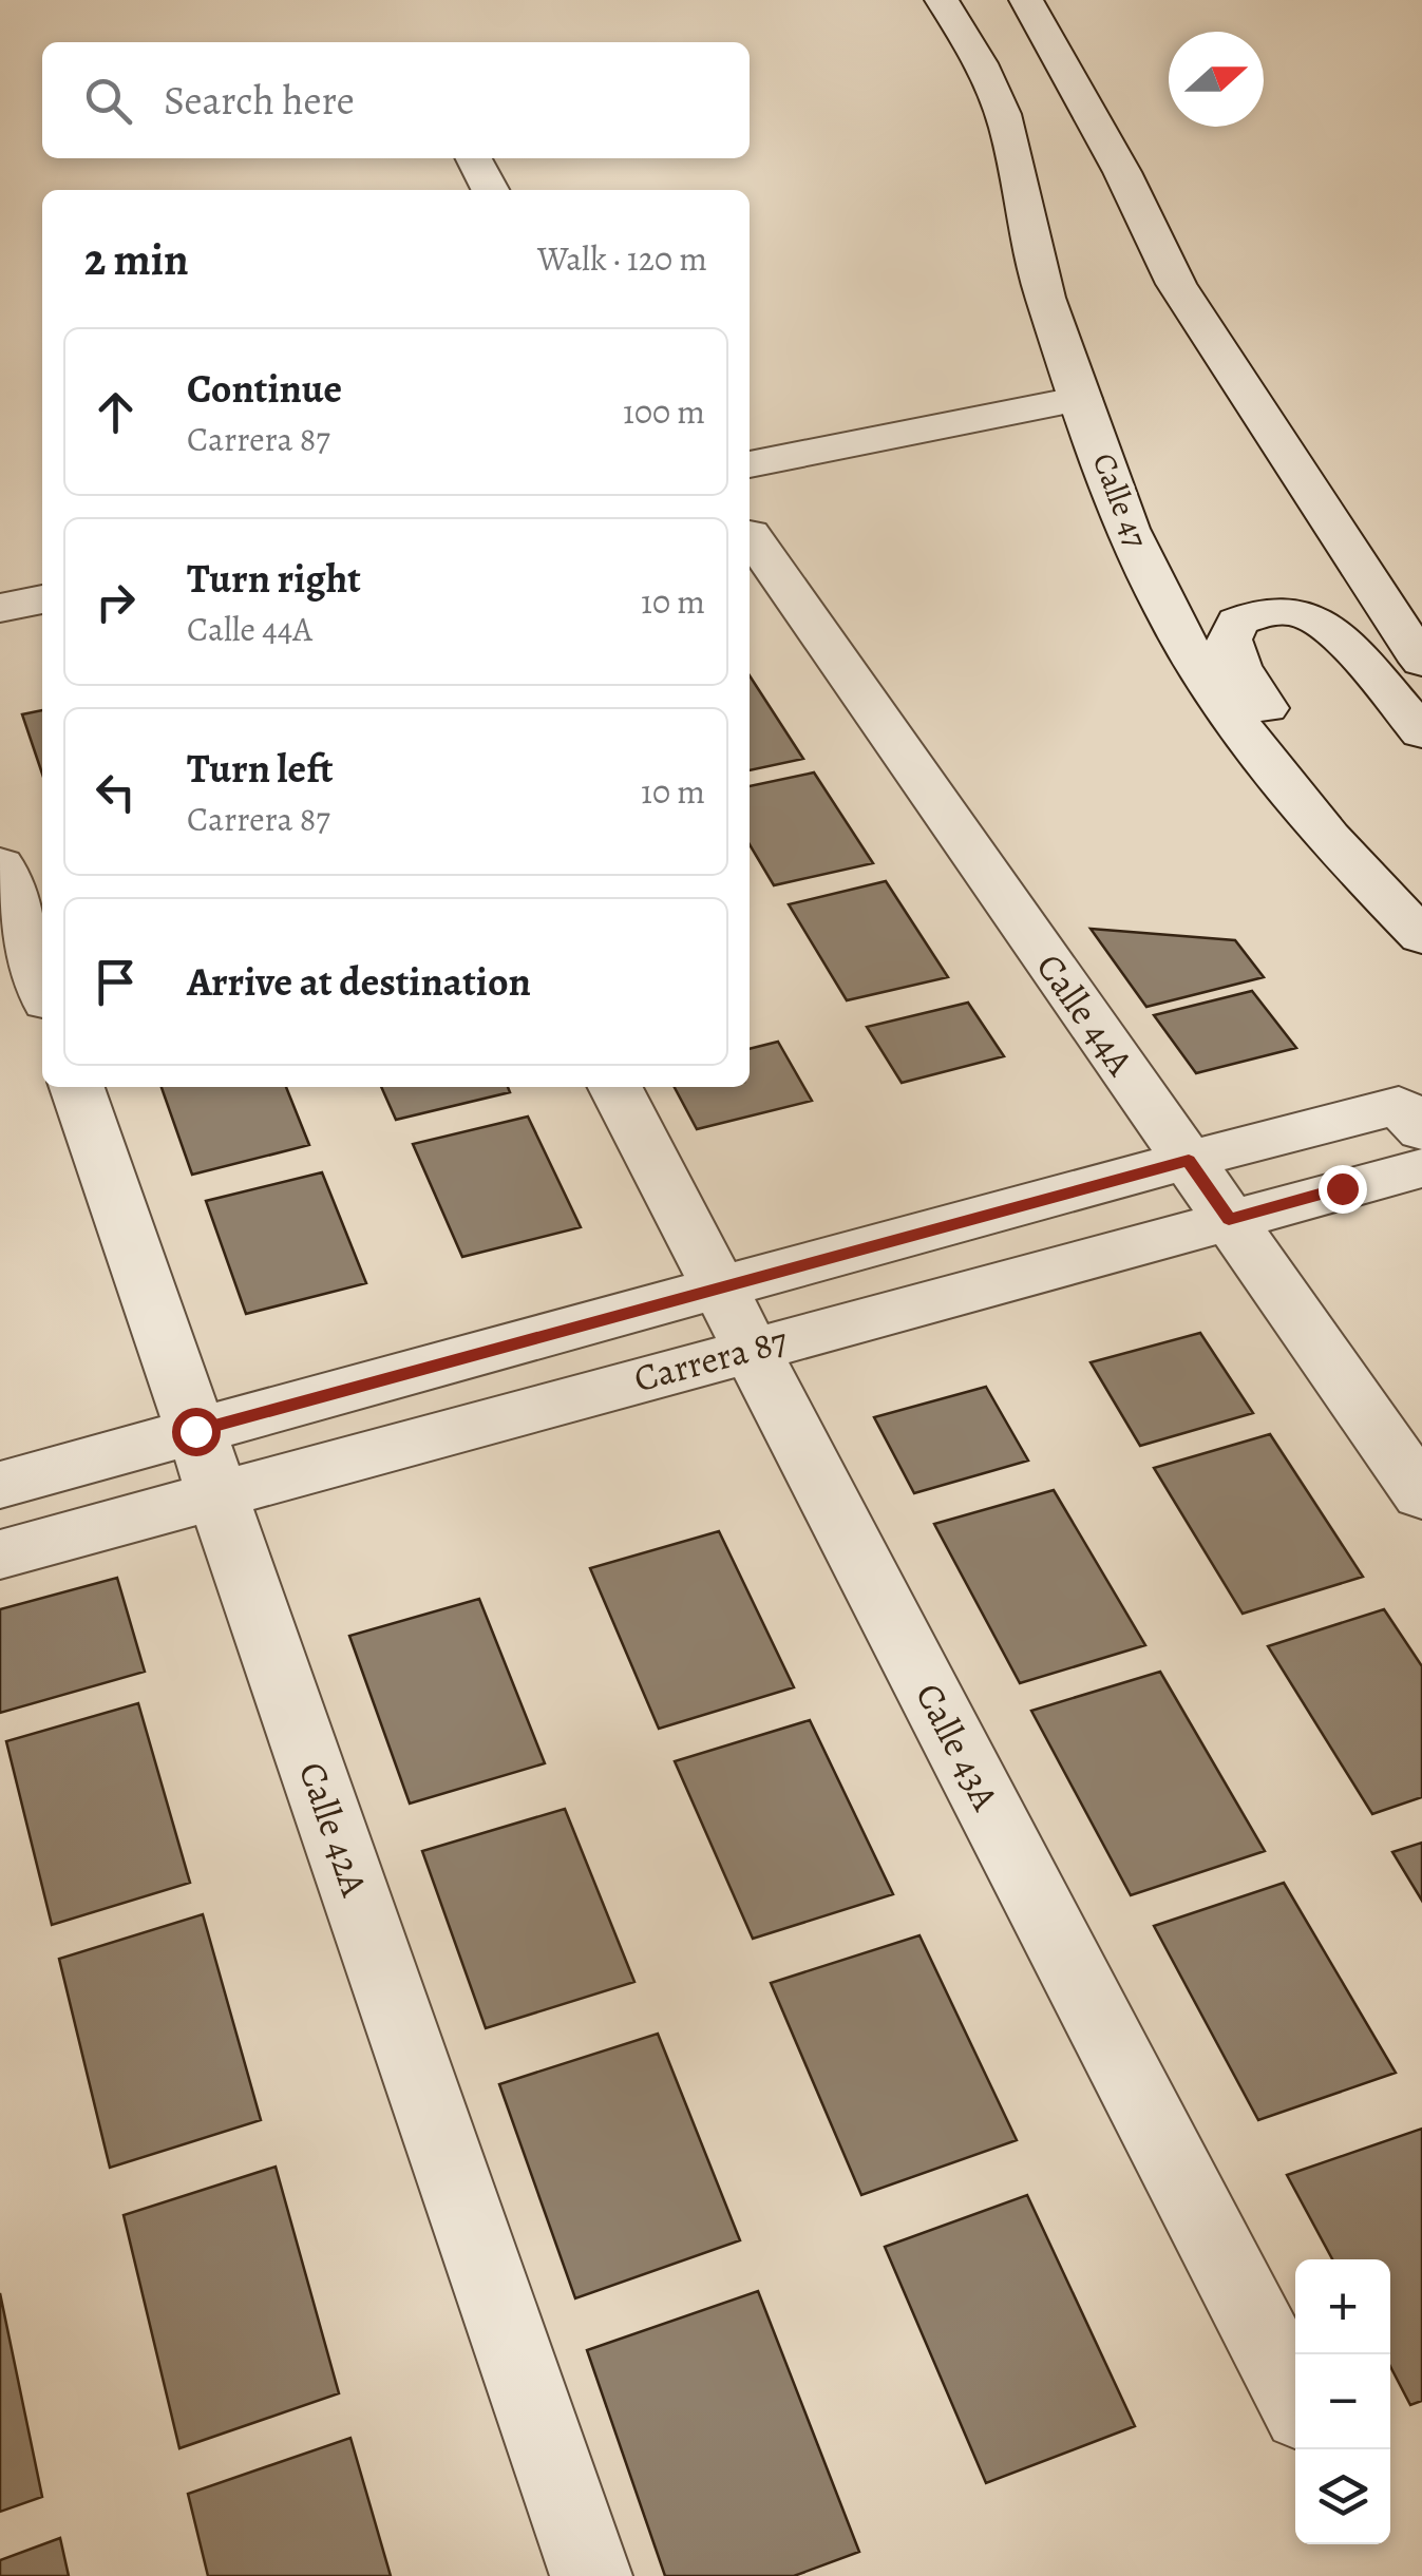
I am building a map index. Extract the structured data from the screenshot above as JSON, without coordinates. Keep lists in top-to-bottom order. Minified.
{"streets":{"street":["Calle 47","Calle 44A","Carrera 87","Calle 43A","Calle 42A"]},"crossings":[["Calle 44A","Carrera 87"],["Carrera 87","Calle 43A"],["Carrera 87","Calle 42A"]],"north":"right","page":{"search":"Search here","heading":["2 min","Walk · 120 m"],"list":[["Continue","Carrera 87","100 m"],["Turn right","Calle 44A","10 m"],["Turn left","Carrera 87","10 m"],"Arrive at destination"],"map_buttons":["+","−"]}}
